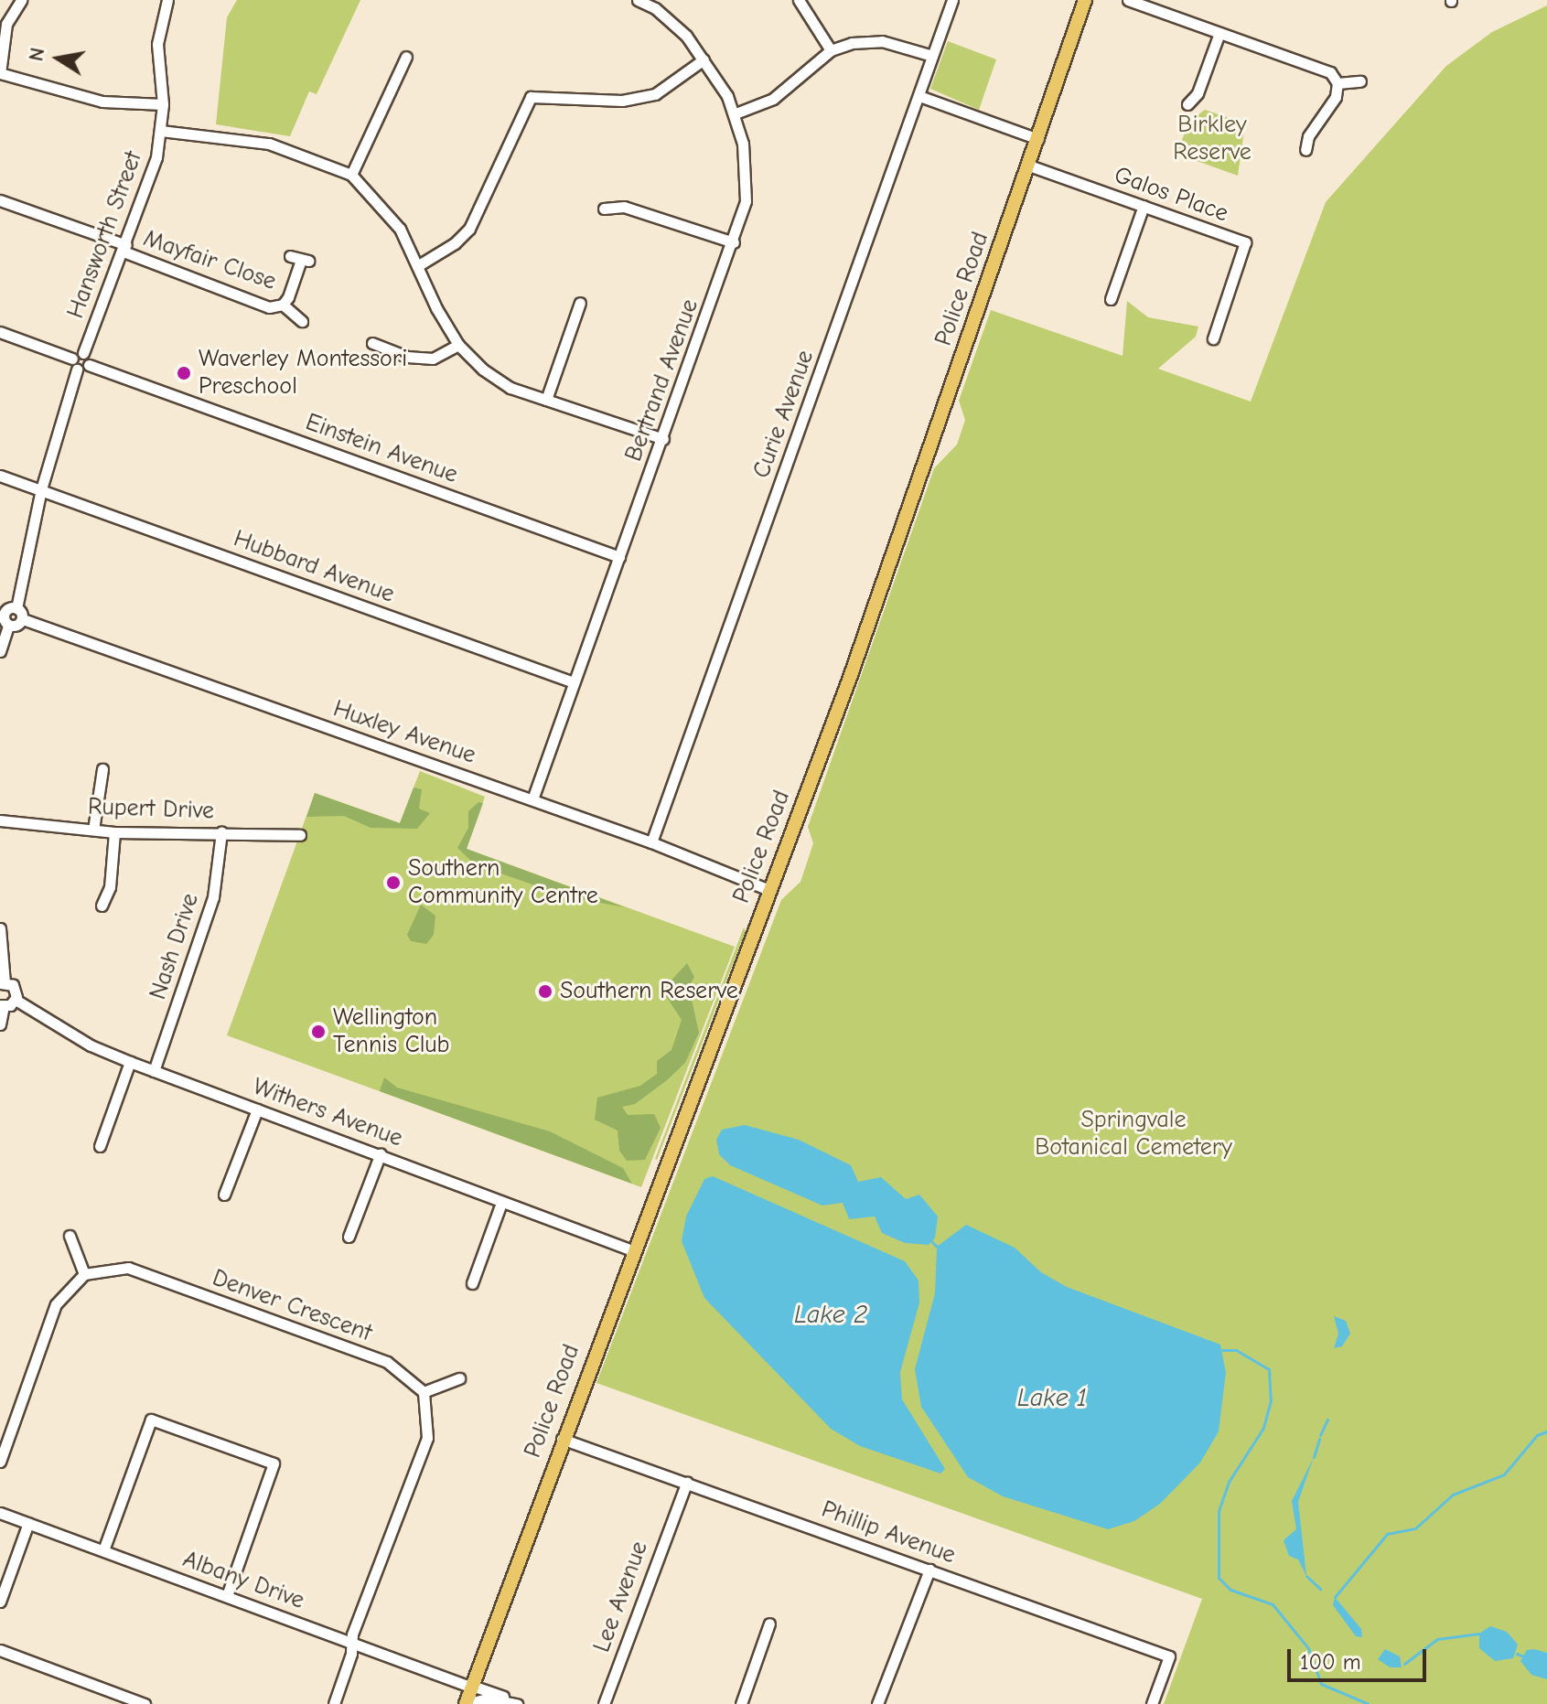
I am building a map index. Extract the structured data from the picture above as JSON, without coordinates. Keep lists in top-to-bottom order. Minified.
{"streets":{"main road":["Police Road"],"street":["Galos Place","Hansworth Street","Mayfair Close","Bertrand Avenue","Curie Avenue","Einstein Avenue","Hubbard Avenue","Huxley Avenue","Rupert Drive","Nash Drive","Withers Avenue","Denver Crescent","Phillip Avenue","Albany Drive","Lee Avenue"]},"crossings":[["Galos Place","Police Road"],["Hansworth Street","Mayfair Close"],["Police Road","Huxley Avenue"],["Police Road","Withers Avenue"],["Police Road","Phillip Avenue"],["Police Road","Albany Drive"],["Bertrand Avenue","Einstein Avenue"],["Bertrand Avenue","Hubbard Avenue"],["Bertrand Avenue","Huxley Avenue"],["Curie Avenue","Huxley Avenue"],["Rupert Drive","Nash Drive"],["Nash Drive","Withers Avenue"],["Phillip Avenue","Lee Avenue"]],"water":["Lake 2","Lake 1"],"parks":["Birkley Reserve","Springvale Botanical Cemetery"],"places":["Waverley Montessori Preschool","Southern Community Centre","Southern Reserve","Wellington Tennis Club"],"scale_bar":"100 m","north":"left"}
